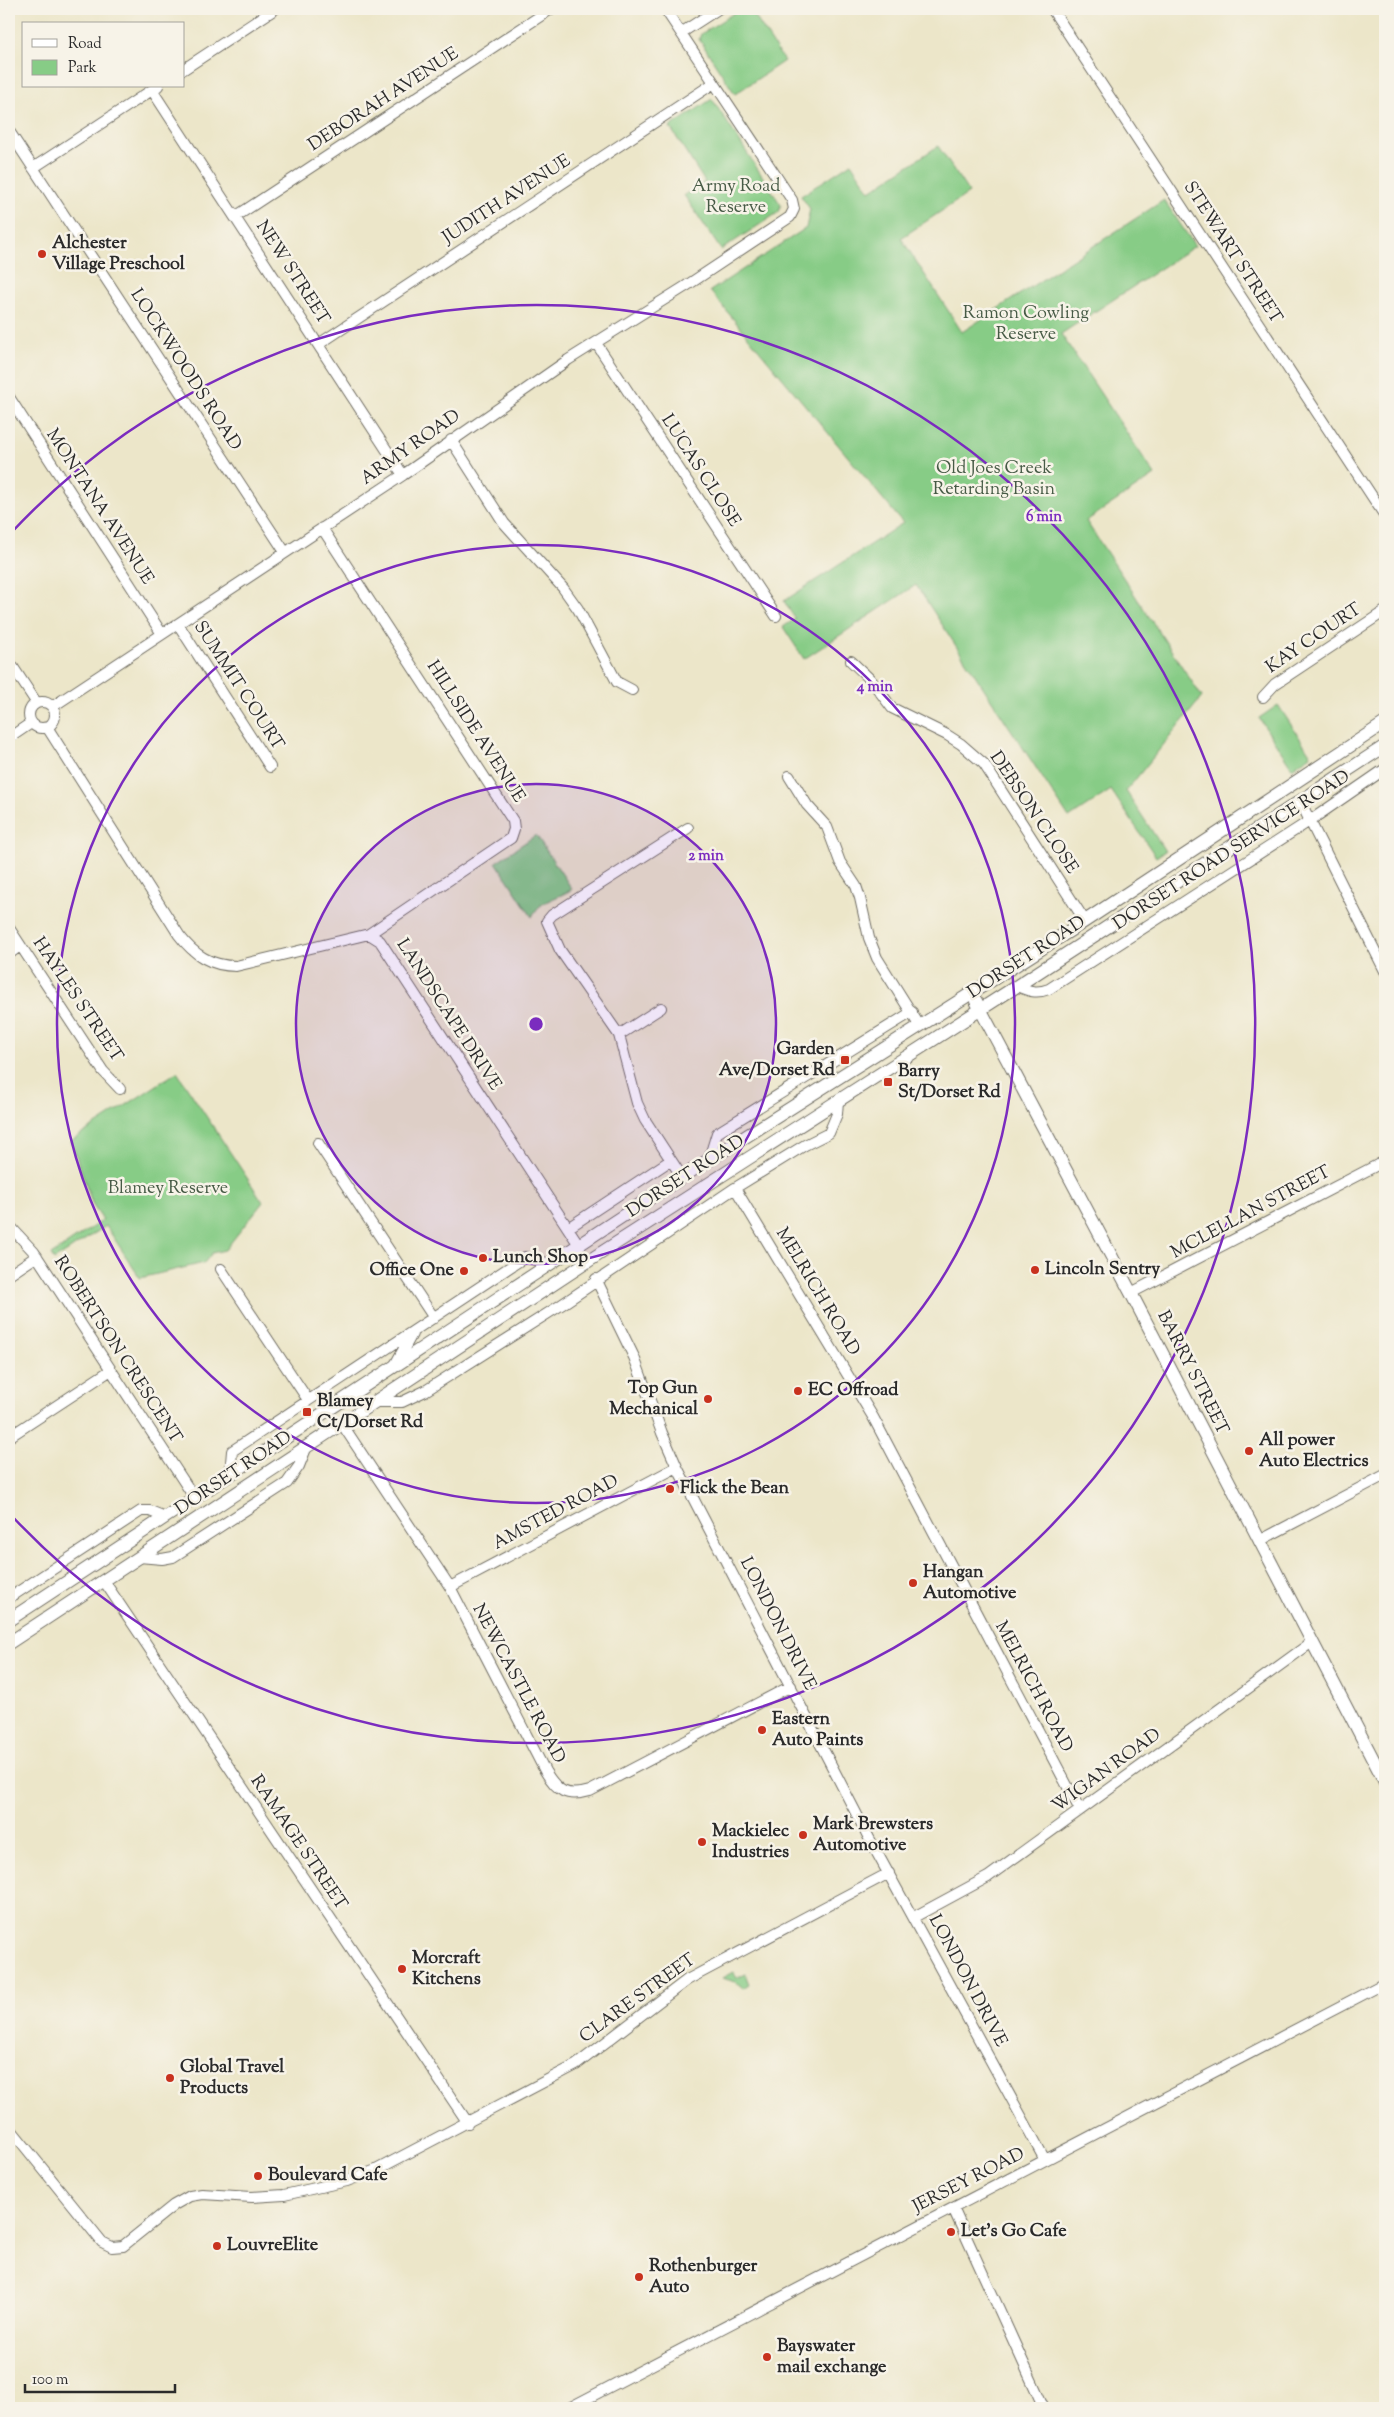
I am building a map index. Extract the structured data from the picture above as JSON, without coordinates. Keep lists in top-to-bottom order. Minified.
{"streets":{"main road":["DORSET ROAD","BARRY STREET"],"street":["DEBORAH AVENUE","JUDITH AVENUE","STEWART STREET","NEW STREET","LOCKWOODS ROAD","ARMY ROAD","LUCAS CLOSE","MONTANA AVENUE","KAY COURT","SUMMIT COURT","HILLSIDE AVENUE","DEBSON CLOSE","DORSET ROAD SERVICE ROAD","HAYLES STREET","LANDSCAPE DRIVE","MCLELLAN STREET","MELRICH ROAD","ROBERTSON CRESCENT","AMSTED ROAD","LONDON DRIVE","NEWCASTLE ROAD","WIGAN ROAD","RAMAGE STREET","CLARE STREET","JERSEY ROAD"]},"crossings":[["DEBORAH AVENUE","NEW STREET"],["JUDITH AVENUE","NEW STREET"],["JUDITH AVENUE","ARMY ROAD"],["NEW STREET","ARMY ROAD"],["LOCKWOODS ROAD","ARMY ROAD"],["ARMY ROAD","LUCAS CLOSE"],["ARMY ROAD","MONTANA AVENUE"],["ARMY ROAD","SUMMIT COURT"],["ARMY ROAD","HILLSIDE AVENUE"],["ARMY ROAD","LANDSCAPE DRIVE"],["HILLSIDE AVENUE","LANDSCAPE DRIVE"],["DEBSON CLOSE","DORSET ROAD"],["DORSET ROAD SERVICE ROAD","DORSET ROAD"],["DORSET ROAD","LANDSCAPE DRIVE"],["DORSET ROAD","ROBERTSON CRESCENT"],["DORSET ROAD","BARRY STREET"],["DORSET ROAD","NEWCASTLE ROAD"],["DORSET ROAD","RAMAGE STREET"],["MCLELLAN STREET","BARRY STREET"],["MELRICH ROAD","WIGAN ROAD"],["BARRY STREET","WIGAN ROAD"],["AMSTED ROAD","LONDON DRIVE"],["AMSTED ROAD","NEWCASTLE ROAD"],["LONDON DRIVE","NEWCASTLE ROAD"],["LONDON DRIVE","WIGAN ROAD"],["LONDON DRIVE","CLARE STREET"],["LONDON DRIVE","JERSEY ROAD"],["RAMAGE STREET","CLARE STREET"]],"parks":["Army Road Reserve","Ramon Cowling Reserve","Old Joes Creek Retarding Basin","Blamey Reserve"],"places":{"other":["Alchester Village Preschool","Lunch Shop","Lincoln Sentry","Office One","EC Offroad","Top Gun Mechanical","All power Auto Electrics","Flick the Bean","Hangan Automotive","Eastern Auto Paints","Mark Brewsters Automotive","Mackielec Industries","Morcraft Kitchens","Global Travel Products","Boulevard Cafe","Let's Go Cafe","LouvreElite","Rothenburger Auto","Bayswater mail exchange"],"transit":["Garden Ave/Dorset Rd","Barry St/Dorset Rd","Blamey Ct/Dorset Rd"]},"legend":["Road","Park"],"scale_bar":"100 m","rings":["6 min","4 min","2 min"]}
